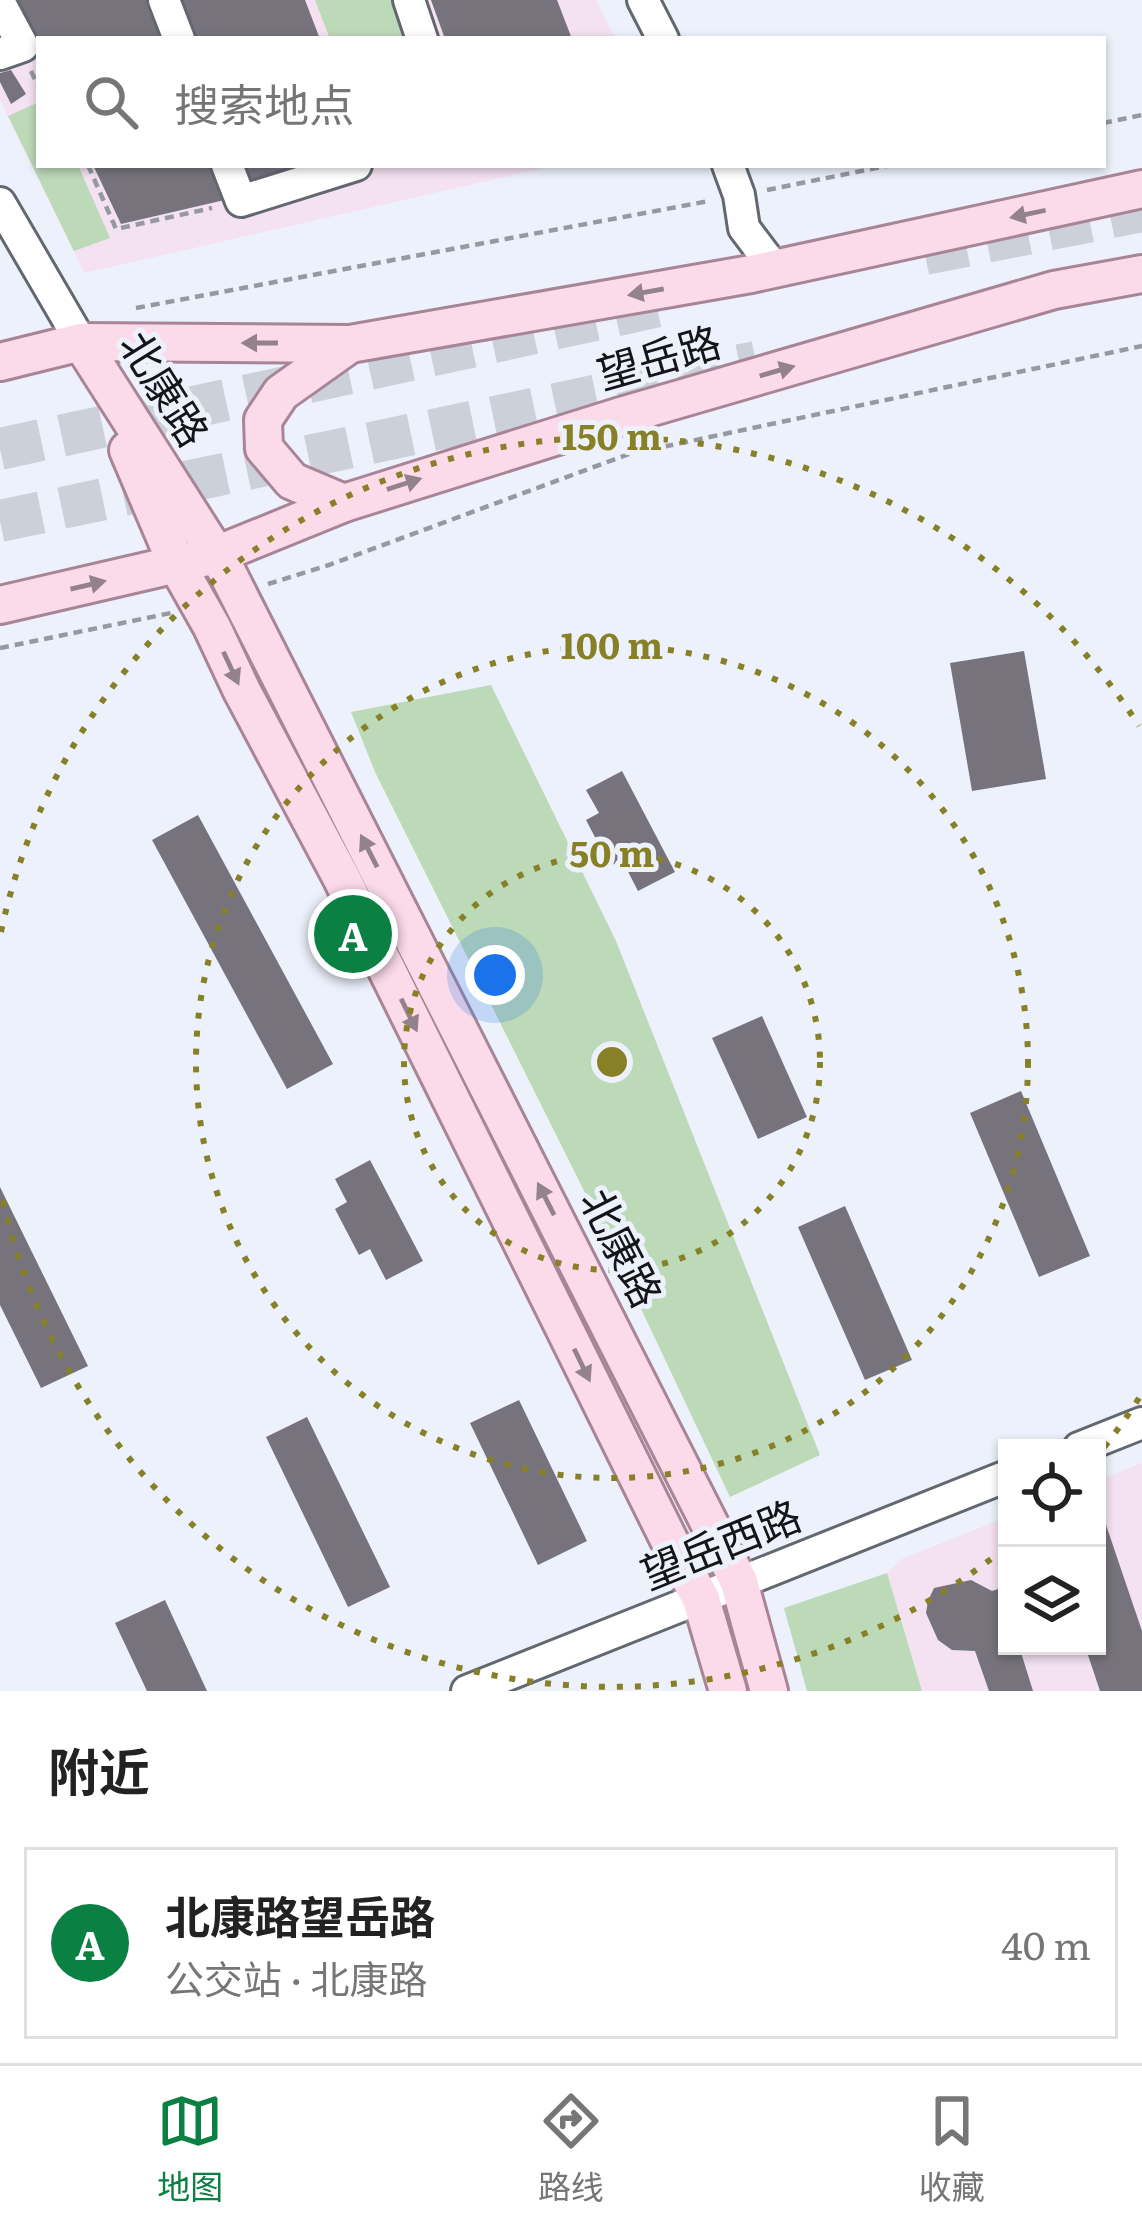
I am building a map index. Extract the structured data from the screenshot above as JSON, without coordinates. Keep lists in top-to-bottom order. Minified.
{"streets":{"main road":["望岳路","北康路"],"street":["望岳西路"]},"crossings":[["望岳路","北康路"],["北康路","望岳西路"]],"page":{"search":"搜索地点","pins":"A","heading":"附近","list":[{"mark":"A","name":"北康路望岳路","note":"公交站 · 北康路","value":"40 m"}],"nav":["地图","路线","收藏"]},"rings":["150 m","100 m","50 m"]}
